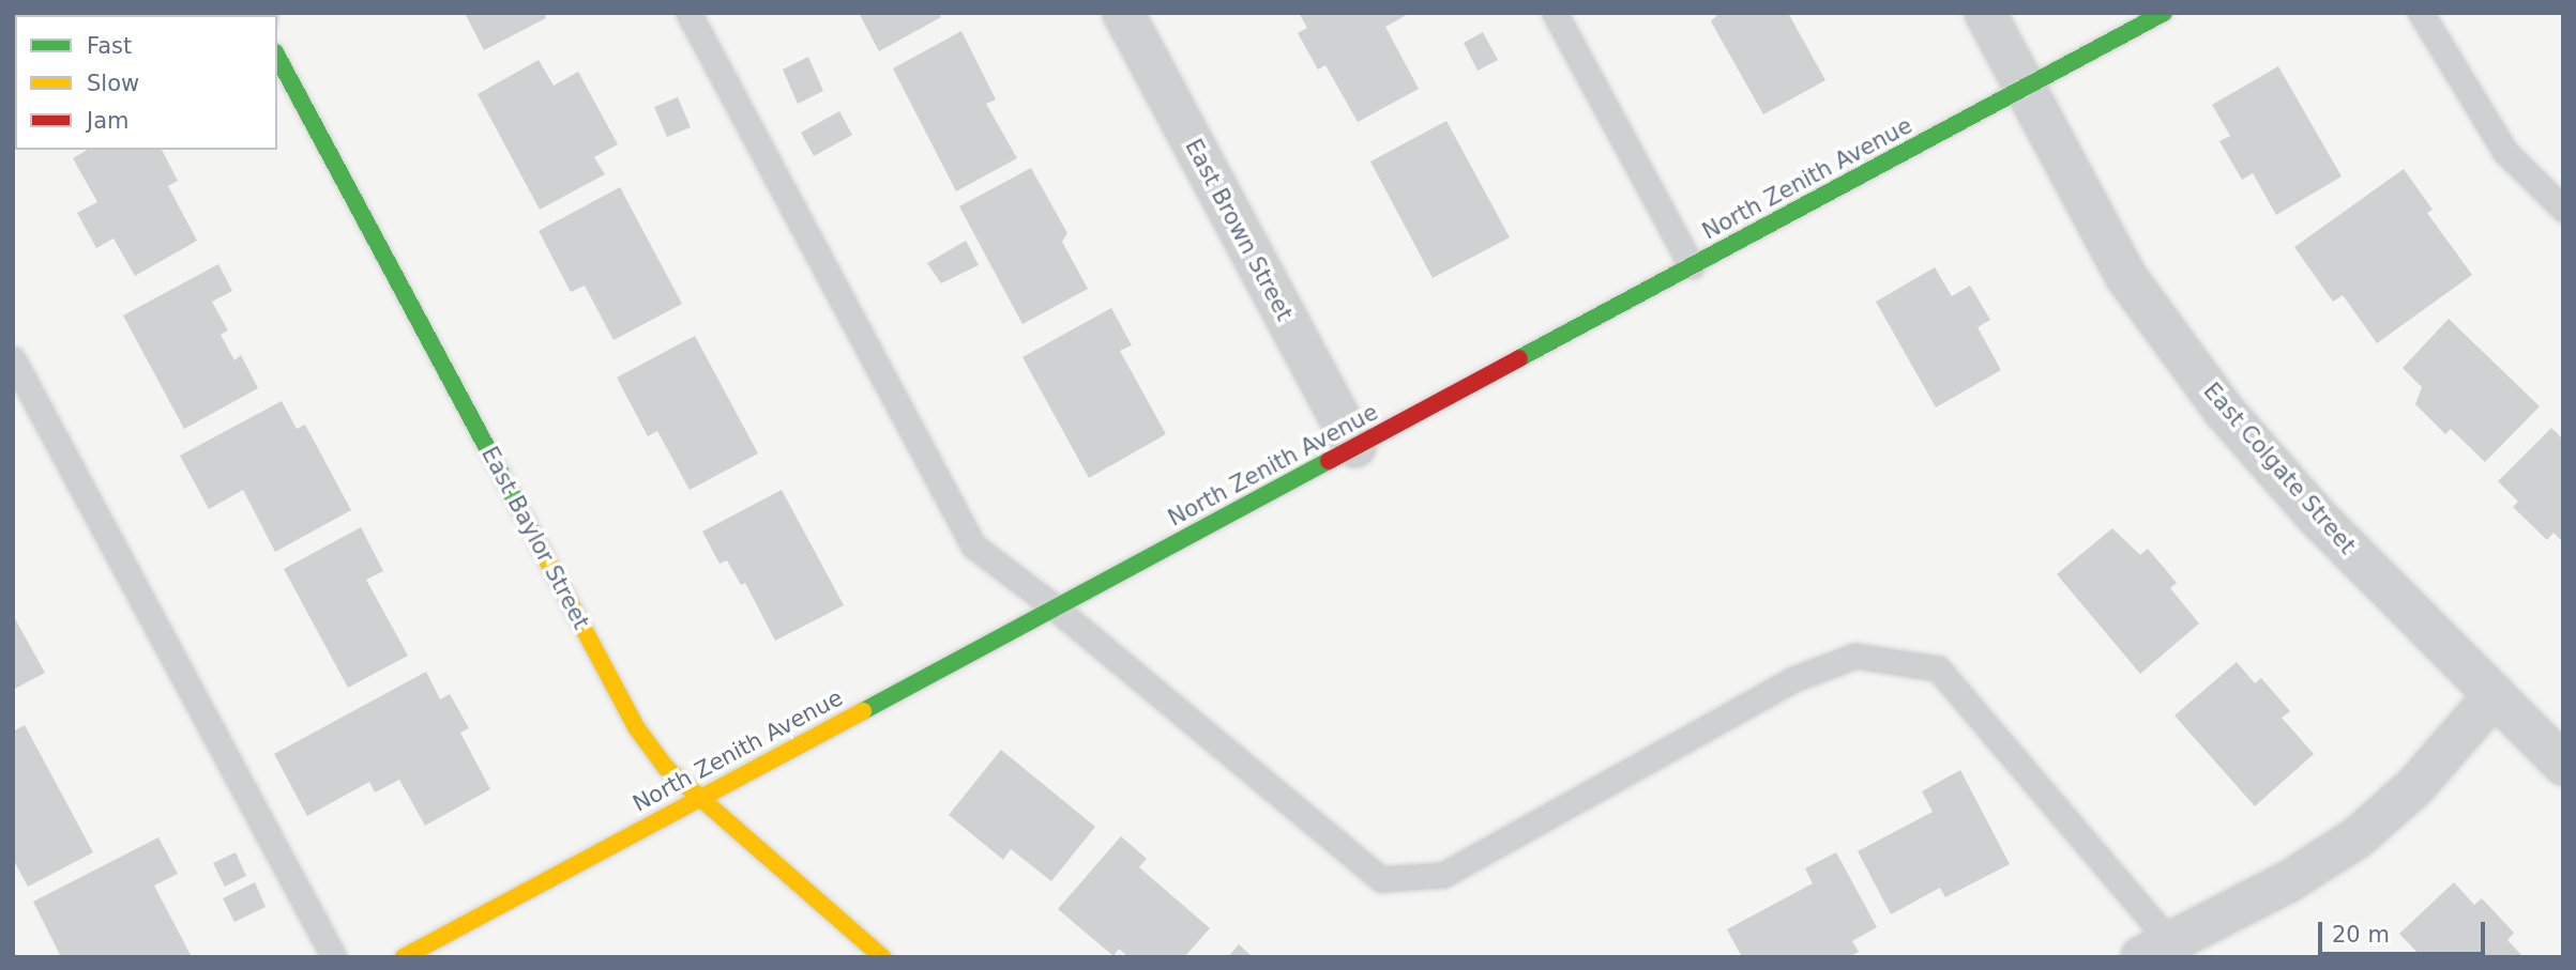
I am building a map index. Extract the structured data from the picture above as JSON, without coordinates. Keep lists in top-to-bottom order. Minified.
{"streets":{"street":["North Zenith Avenue","East Brown Street","East Colgate Street","East Baylor Street"]},"crossings":[["North Zenith Avenue","East Brown Street"],["North Zenith Avenue","East Colgate Street"],["North Zenith Avenue","East Baylor Street"]],"legend":["Fast","Slow","Jam"],"scale_bar":"20 m"}
